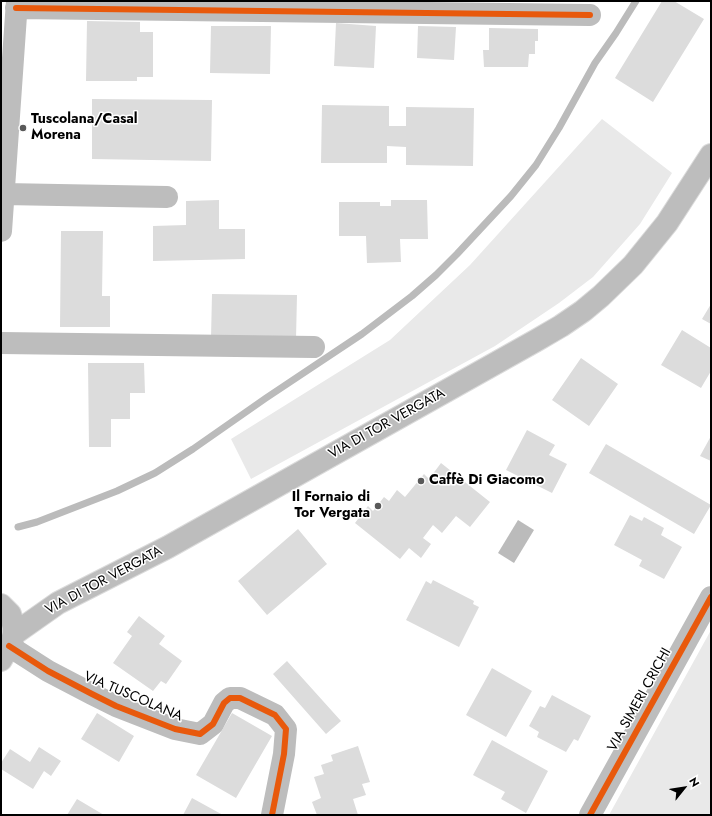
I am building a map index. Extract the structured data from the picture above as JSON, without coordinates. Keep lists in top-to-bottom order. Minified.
{"streets":{"street":["VIA DI TOR VERGATA","VIA TUSCOLANA","VIA SIMERI CRICHI"]},"crossings":[["VIA DI TOR VERGATA","VIA TUSCOLANA"]],"places":["Tuscolana/Casal Morena","Caffè Di Giacomo","Il Fornaio di Tor Vergata"],"north":"top right"}
